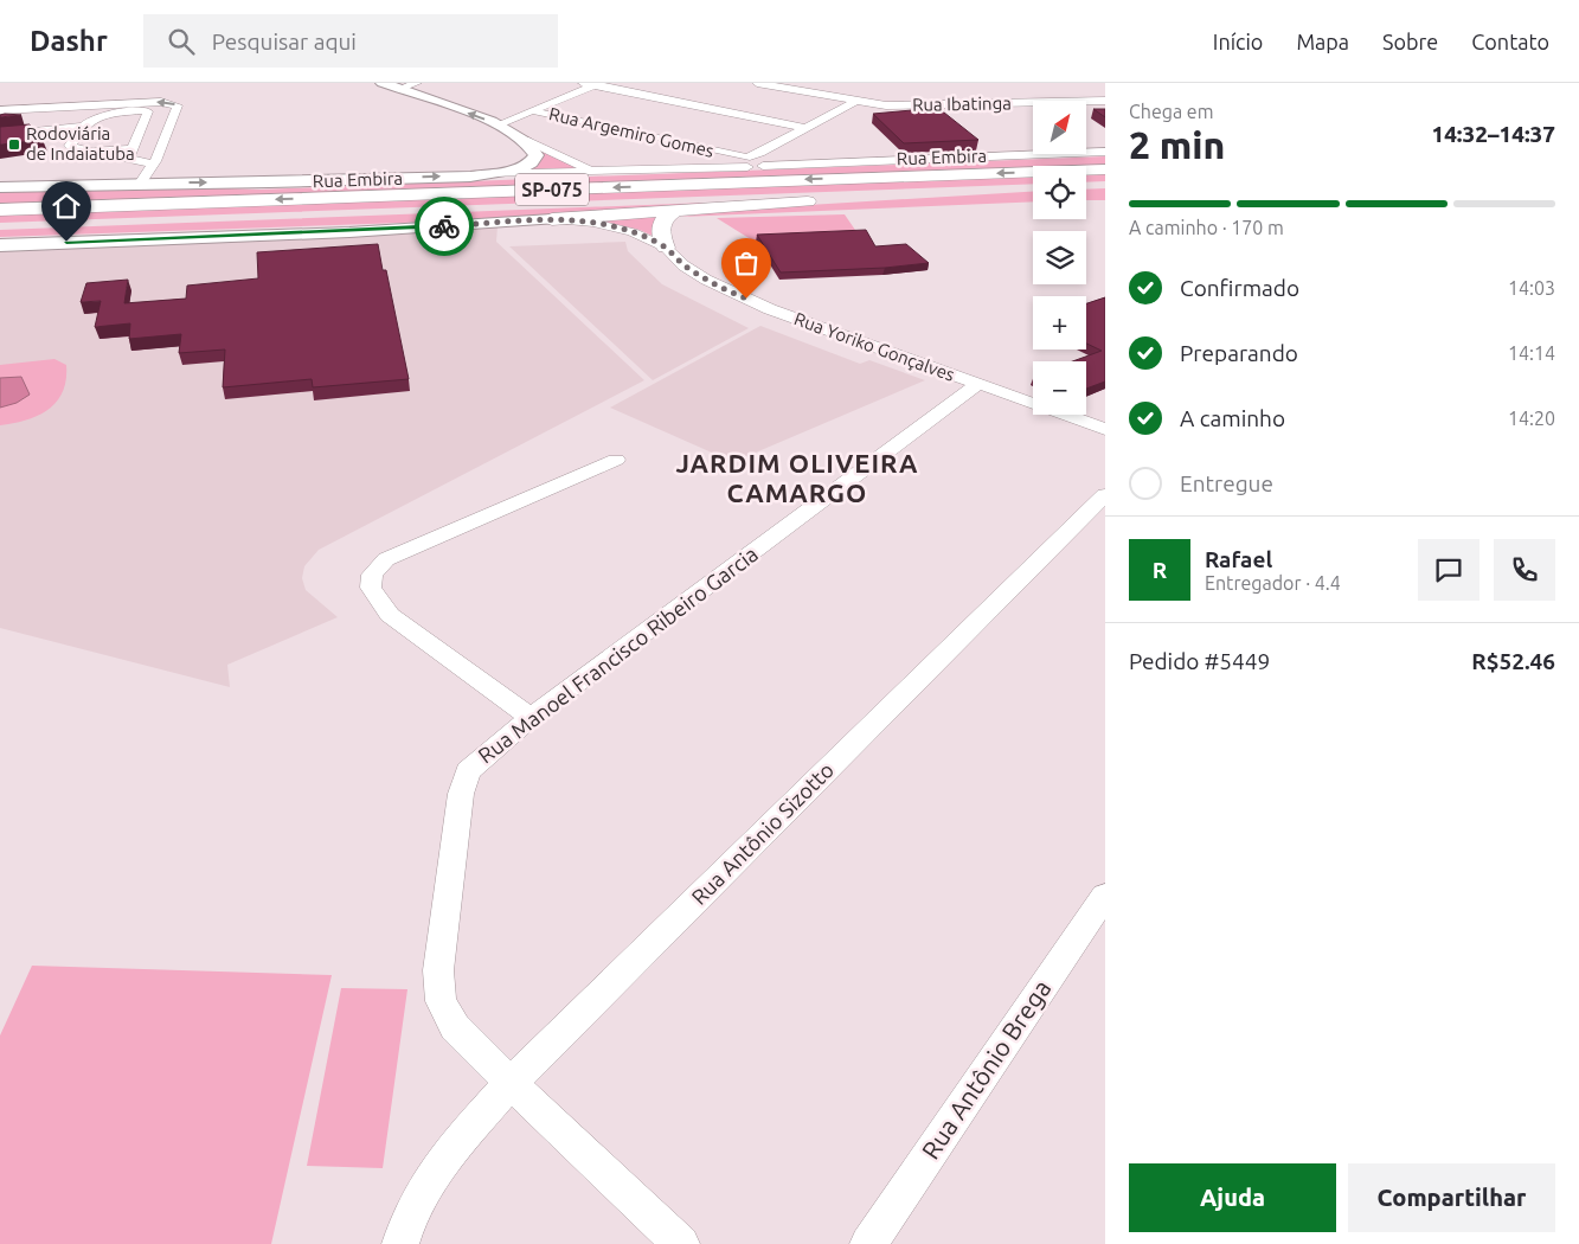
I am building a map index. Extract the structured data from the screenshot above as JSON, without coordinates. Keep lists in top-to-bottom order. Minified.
{"streets":{"highway":["SP-075"],"main road":["Rua Embira"],"street":["Rua Ibatinga","Rua Argemiro Gomes","Rua Yoriko Gonçalves","Rua Manoel Francisco Ribeiro Garcia","Rua Antônio Sizotto","Rua Antônio Brega"]},"crossings":[["Rua Argemiro Gomes","Rua Embira"],["Rua Yoriko Gonçalves","Rua Manoel Francisco Ribeiro Garcia"],["Rua Manoel Francisco Ribeiro Garcia","Rua Antônio Sizotto"]],"districts":["JARDIM OLIVEIRA CAMARGO"],"places":{"transit":["Rodoviária de Indaiatuba"]},"north":"top right","page":{"header":"Dashr","search":"Pesquisar aqui","nav":["Início","Mapa","Sobre","Contato"],"heading":["2 min","Chega em","14:32–14:37"],"panel":["Rafael","Entregador · 4.4","Pedido #5449","R$52.46"],"map_buttons":["+","−"],"bar":"A caminho · 170 m","list":[["Confirmado","14:03"],["Preparando","14:14"],["A caminho","14:20"],"Entregue"],"round":"R","buttons":["Ajuda","Compartilhar"]}}
